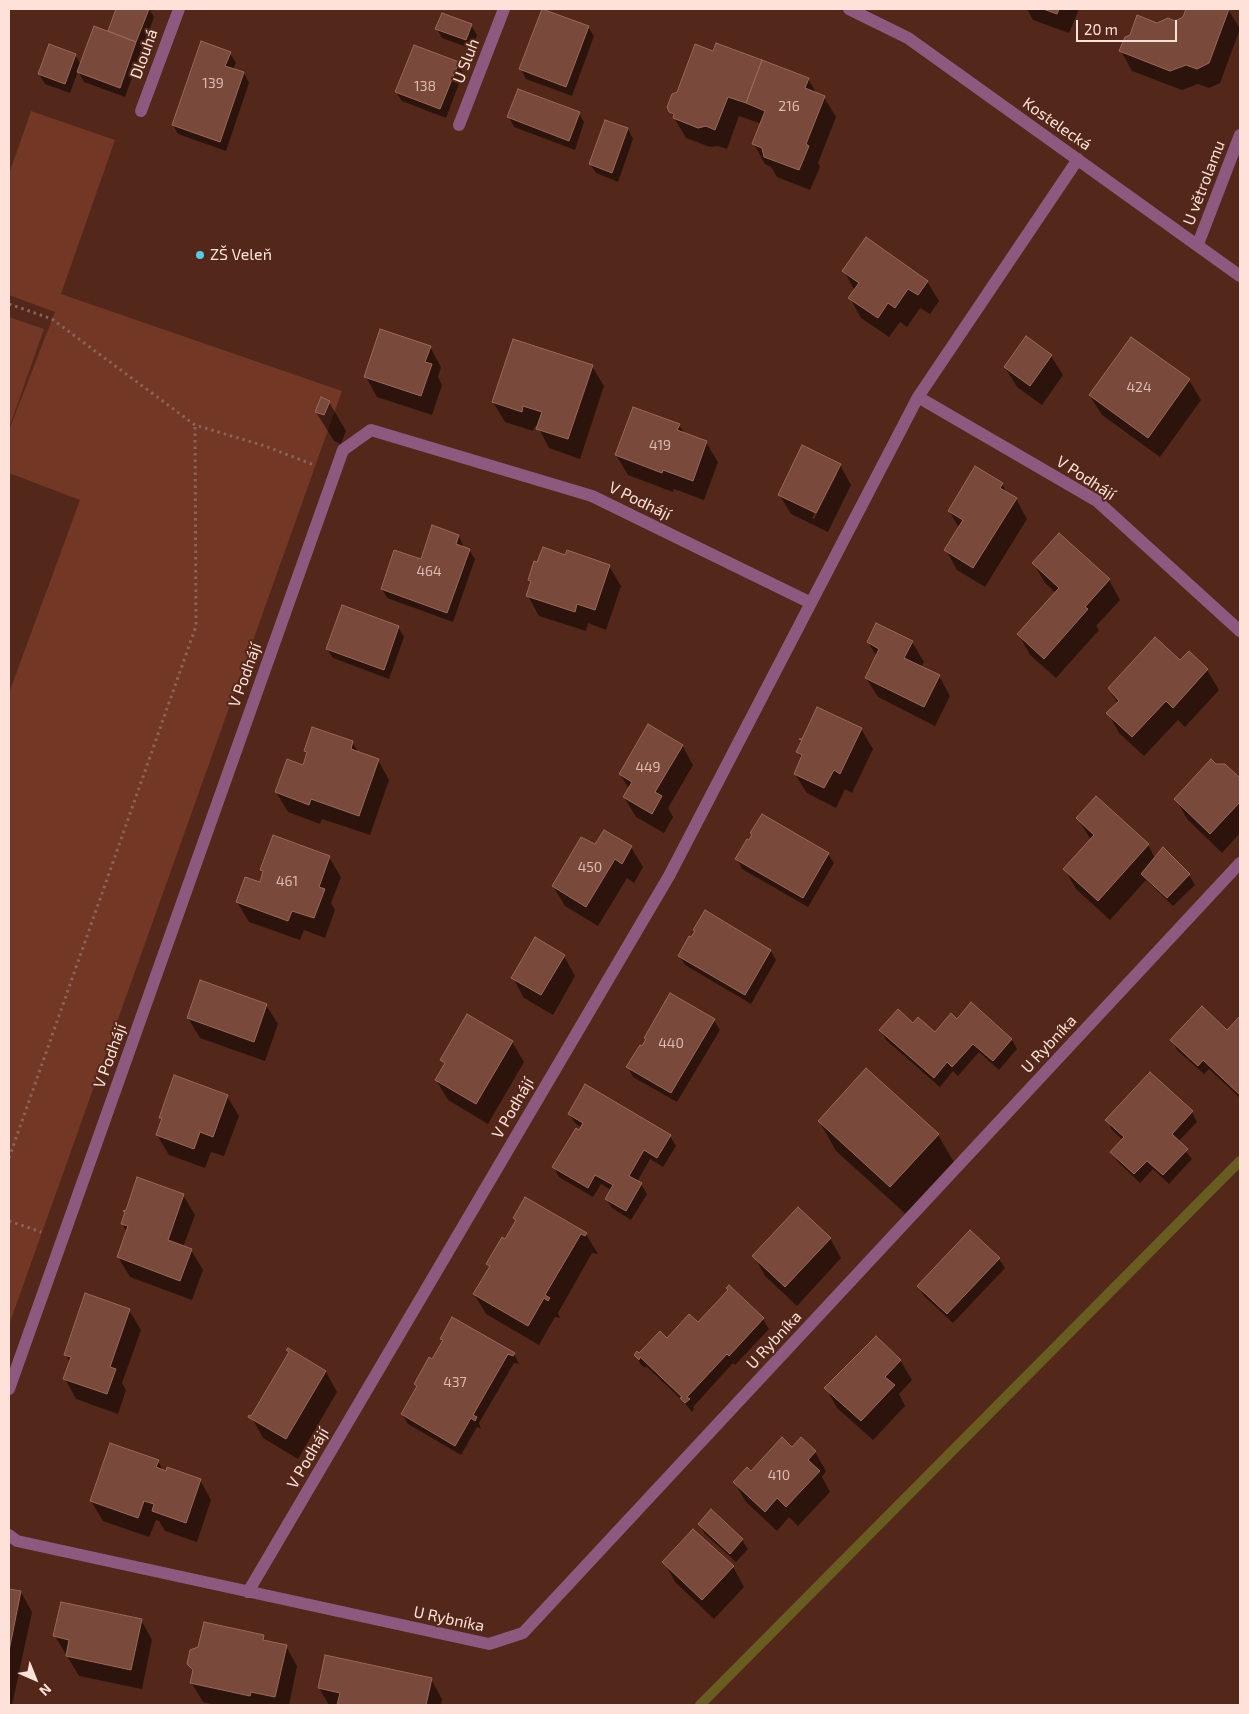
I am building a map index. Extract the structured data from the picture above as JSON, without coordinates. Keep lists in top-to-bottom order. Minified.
{"streets":{"street":["Dlouhá","U Sluh","Kostelecká","U větrolamu","V Podhájí","U Rybníka"]},"crossings":[["Kostelecká","U větrolamu"],["Kostelecká","V Podhájí"],["V Podhájí","U Rybníka"]],"places":["ZŠ Veleň"],"house_numbers":["139","138","216","424","419","464","449","450","461","440","437","410"],"scale_bar":"20 m","north":"bottom right"}
